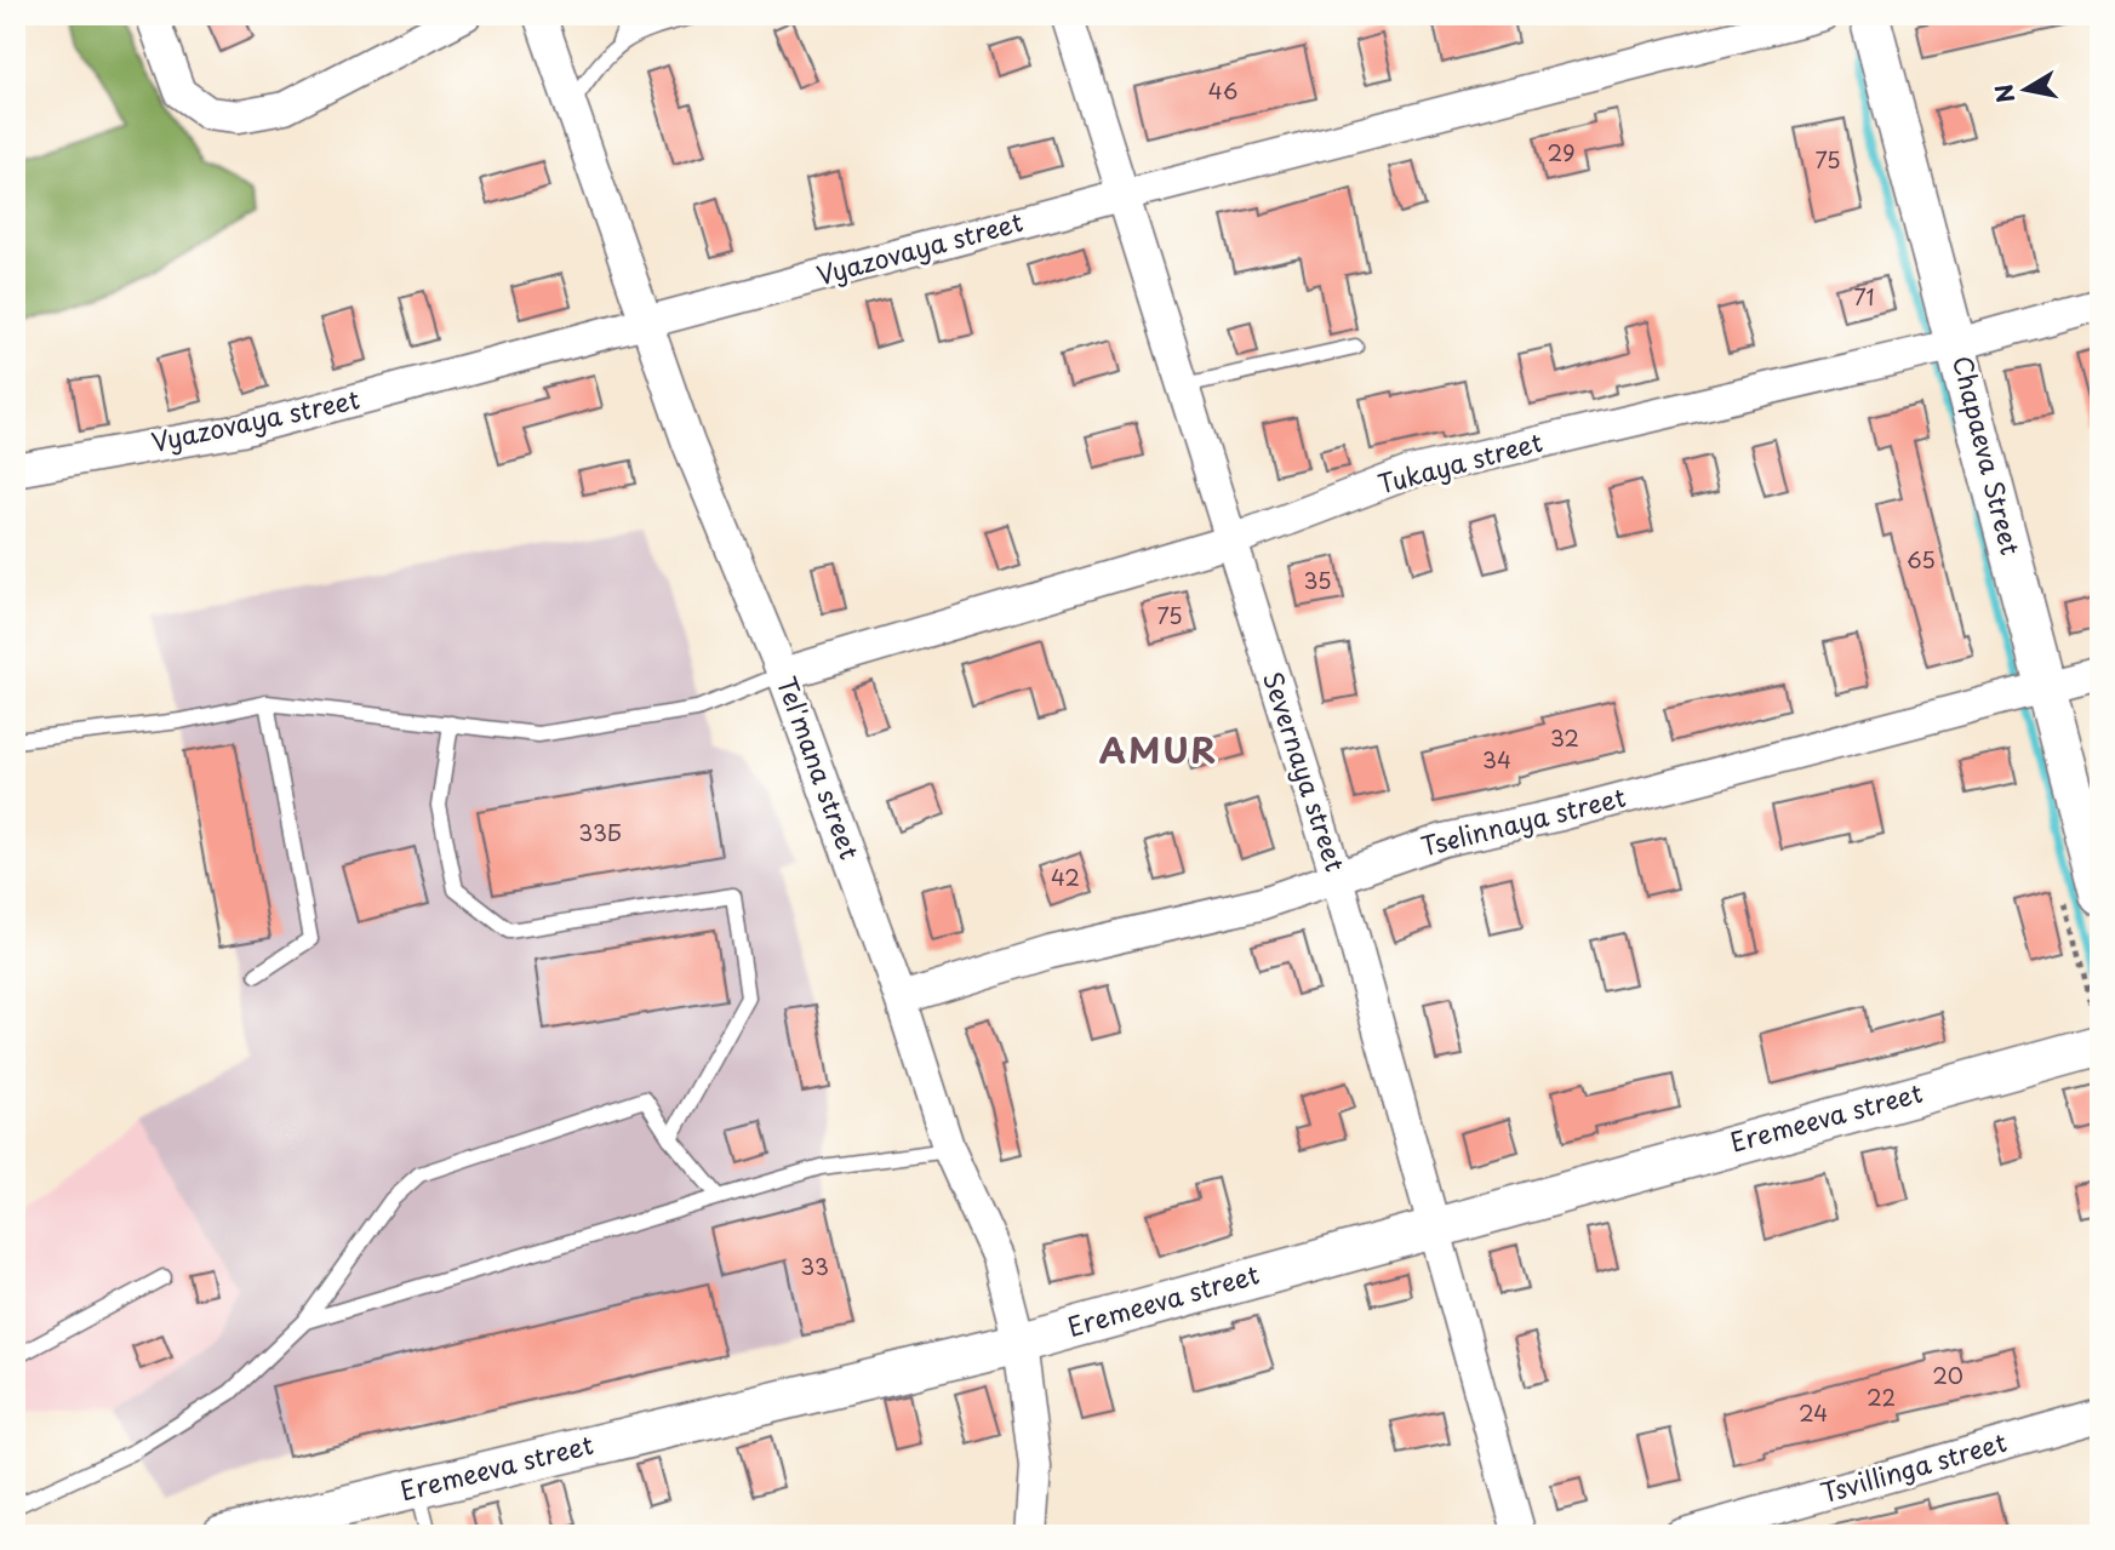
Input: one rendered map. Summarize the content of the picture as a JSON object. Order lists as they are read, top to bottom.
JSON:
{
  "streets": {
    "street": [
      "Vyazovaya street",
      "Chapaeva Street",
      "Tukaya street",
      "Tel'mana street",
      "Severnaya street",
      "Tselinnaya street",
      "Eremeeva street",
      "Tsvillinga street"
    ]
  },
  "crossings": [
    ["Vyazovaya street", "Tel'mana street"],
    ["Vyazovaya street", "Severnaya street"],
    ["Chapaeva Street", "Tukaya street"],
    ["Chapaeva Street", "Tselinnaya street"],
    ["Tukaya street", "Tel'mana street"],
    ["Tukaya street", "Severnaya street"],
    ["Tel'mana street", "Tselinnaya street"],
    ["Tel'mana street", "Eremeeva street"],
    ["Severnaya street", "Tselinnaya street"],
    ["Severnaya street", "Eremeeva street"]
  ],
  "districts": ["AMUR"],
  "house_numbers": [
    "46",
    "29",
    "75",
    "71",
    "65",
    "35",
    "75",
    "32",
    "34",
    "33Б",
    "42",
    "33",
    "20",
    "22",
    "24"
  ],
  "north": "left"
}
